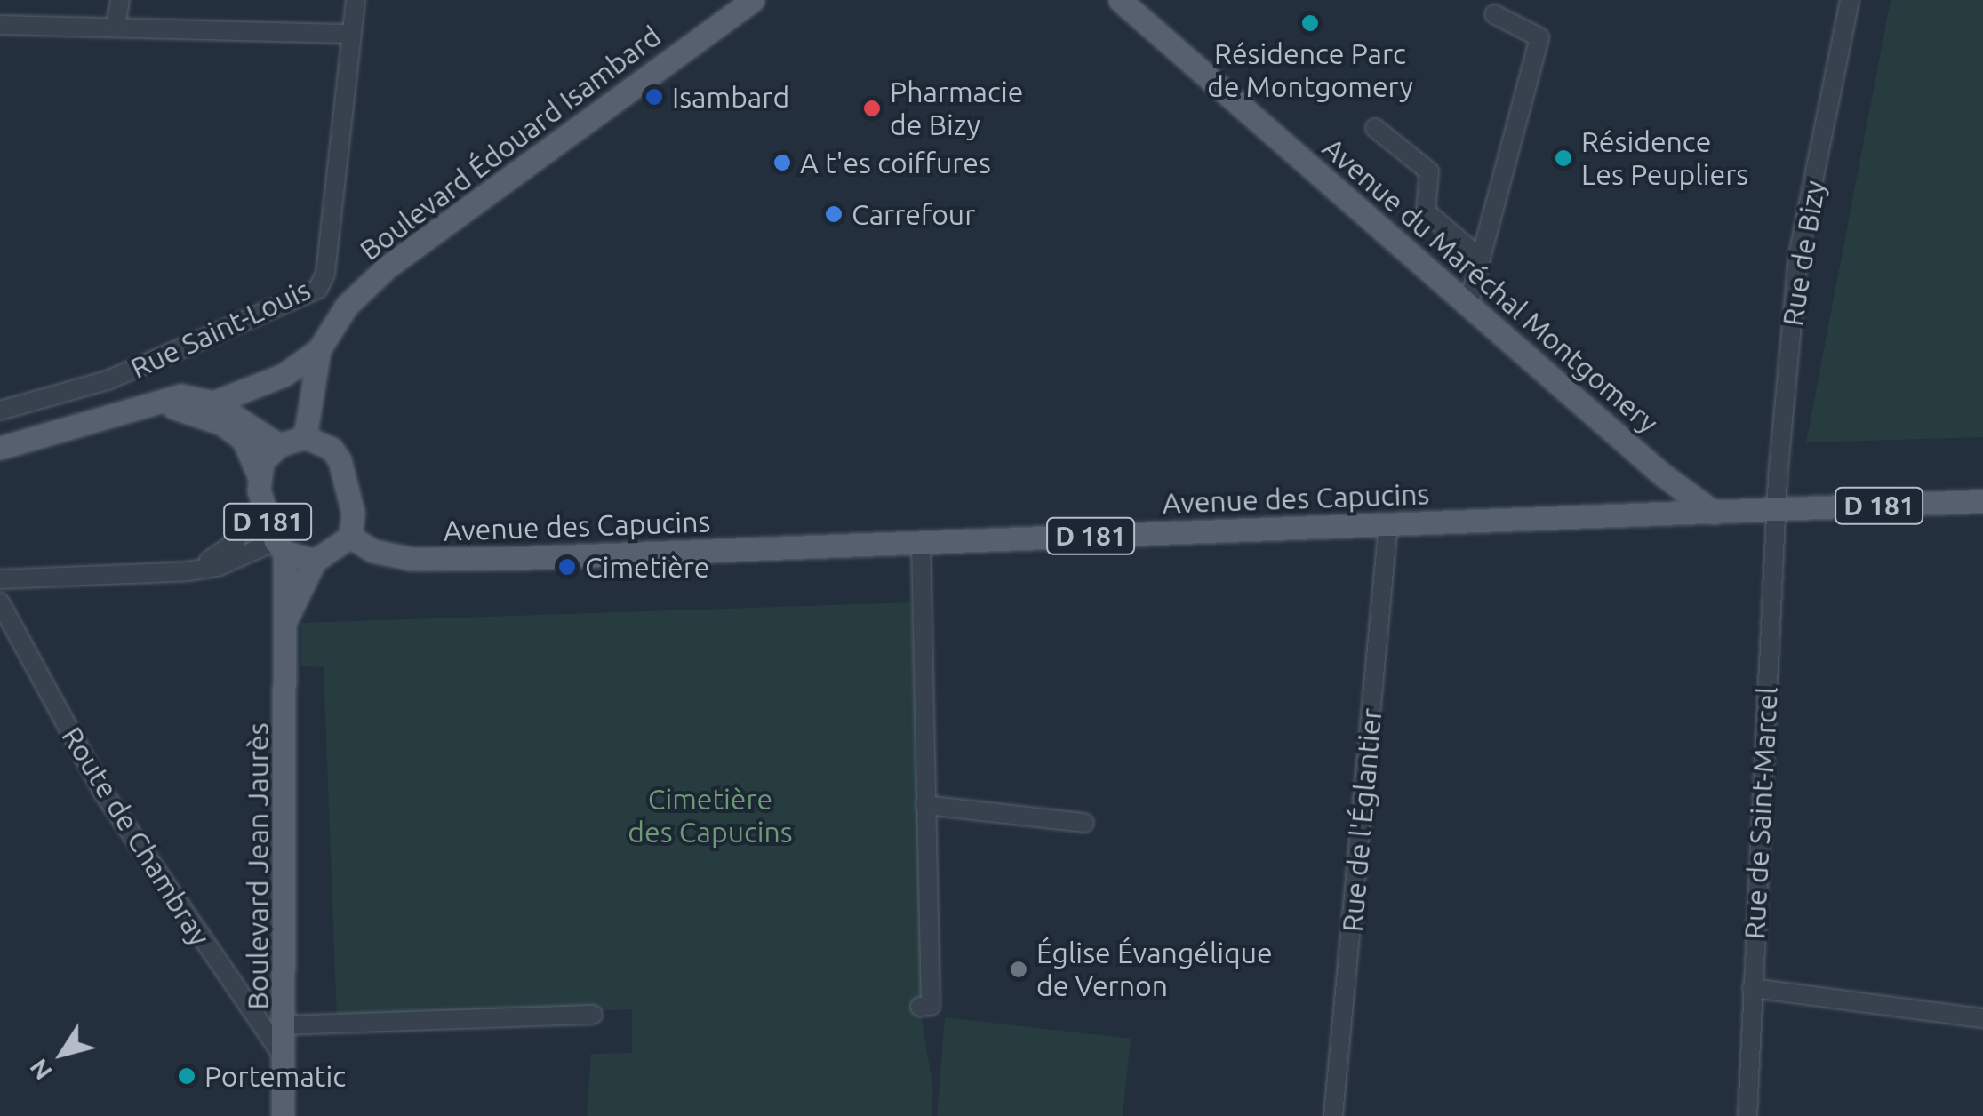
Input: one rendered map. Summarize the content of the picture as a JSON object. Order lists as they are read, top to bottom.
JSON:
{
  "streets": {
    "main road": [
      "Boulevard Édouard Isambard",
      "Avenue du Maréchal Montgomery",
      "Avenue des Capucins",
      "D 181",
      "Boulevard Jean Jaurès"
    ],
    "street": [
      "Rue de Bizy",
      "Rue Saint-Louis",
      "Rue de Saint-Marcel",
      "Rue de l'Églantier",
      "Route de Chambray"
    ]
  },
  "crossings": [
    ["Boulevard Édouard Isambard", "Avenue des Capucins"],
    ["Boulevard Édouard Isambard", "D 181"],
    ["Boulevard Édouard Isambard", "Boulevard Jean Jaurès"],
    ["Rue de Bizy", "Avenue des Capucins"],
    ["Rue de Bizy", "Rue de Saint-Marcel"],
    ["Avenue du Maréchal Montgomery", "Avenue des Capucins"],
    ["Avenue des Capucins", "D 181"],
    ["Avenue des Capucins", "Rue de Saint-Marcel"],
    ["Avenue des Capucins", "Rue de l'Églantier"],
    ["Avenue des Capucins", "Boulevard Jean Jaurès"],
    ["D 181", "Boulevard Jean Jaurès"],
    ["Route de Chambray", "Boulevard Jean Jaurès"]
  ],
  "parks": ["Cimetière des Capucins"],
  "places": [
    "Résidence Parc de Montgomery",
    "Isambard",
    "Pharmacie de Bizy",
    "Résidence Les Peupliers",
    "A t'es coiffures",
    "Carrefour",
    "Cimetière",
    "Église Évangélique de Vernon",
    "Portematic"
  ],
  "north": "bottom left"
}
